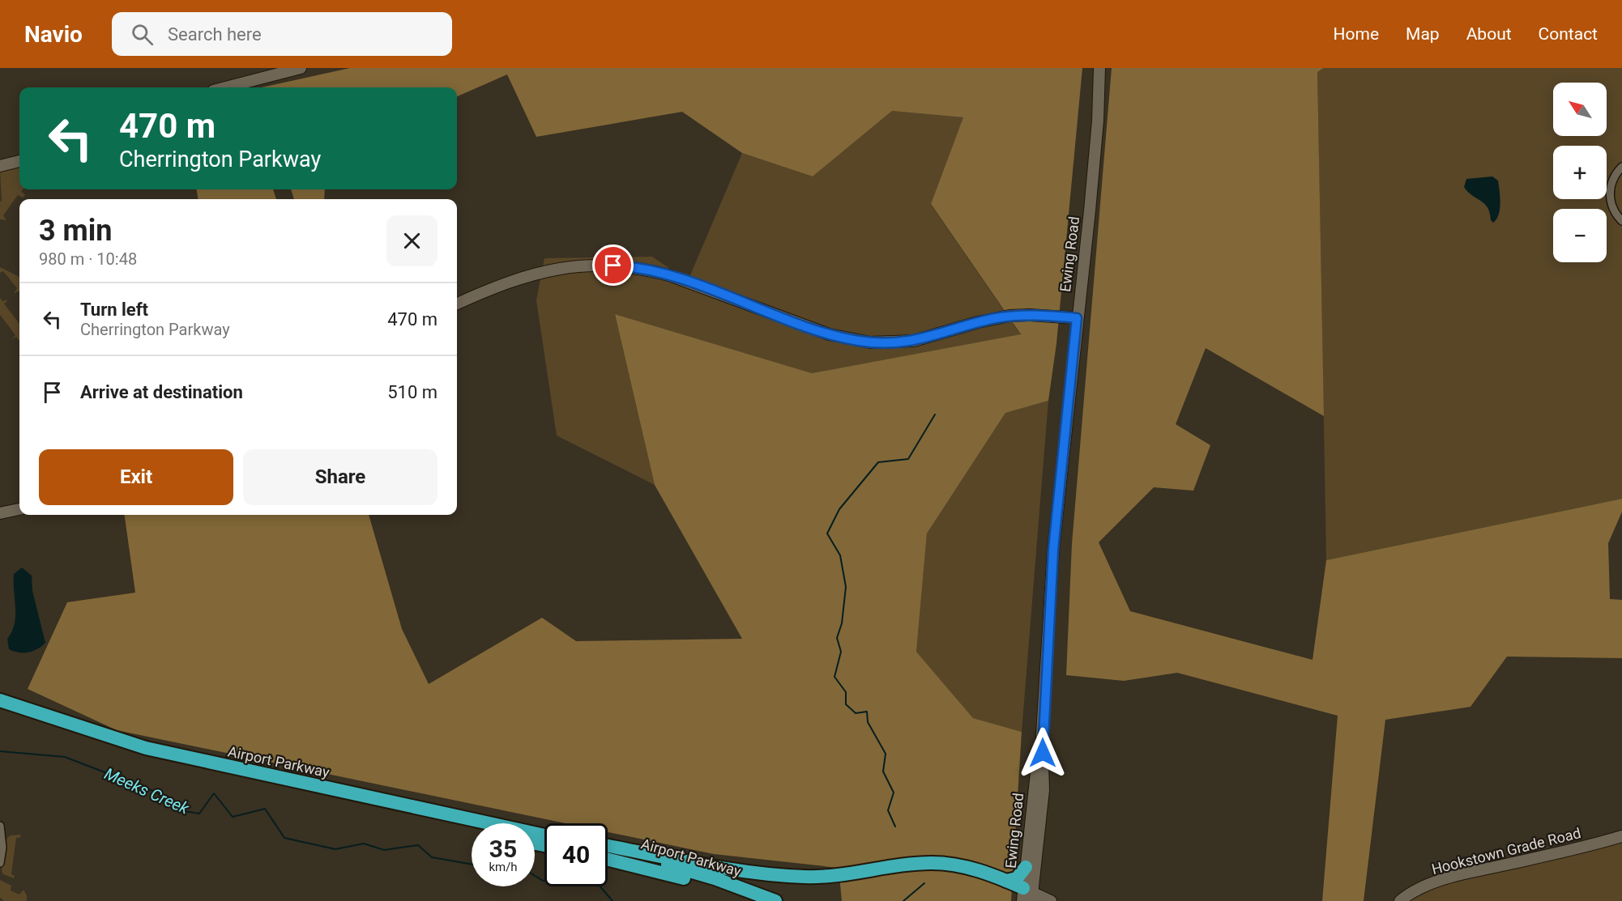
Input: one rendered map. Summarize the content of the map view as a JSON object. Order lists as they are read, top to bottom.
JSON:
{
  "streets": {
    "highway": ["Airport Parkway"],
    "street": ["Ewing Road", "Hookstown Grade Road"]
  },
  "water": ["Meeks Creek"],
  "north": "top left",
  "page": {
    "header": "Navio",
    "search": "Search here",
    "nav": [
      "Home",
      "Map",
      "About",
      "Contact"
    ],
    "map_buttons": ["+", "−"],
    "turn": ["470 m", "Cherrington Parkway"],
    "heading": ["3 min", "980 m · 10:48"],
    "list": [
      {
        "name": "Turn left",
        "note": "Cherrington Parkway",
        "value": "470 m"
      },
      {
        "name": "Arrive at destination",
        "value": "510 m"
      }
    ],
    "buttons": ["Exit", "Share"],
    "speed": "35 km/h",
    "limit": "40"
  }
}
